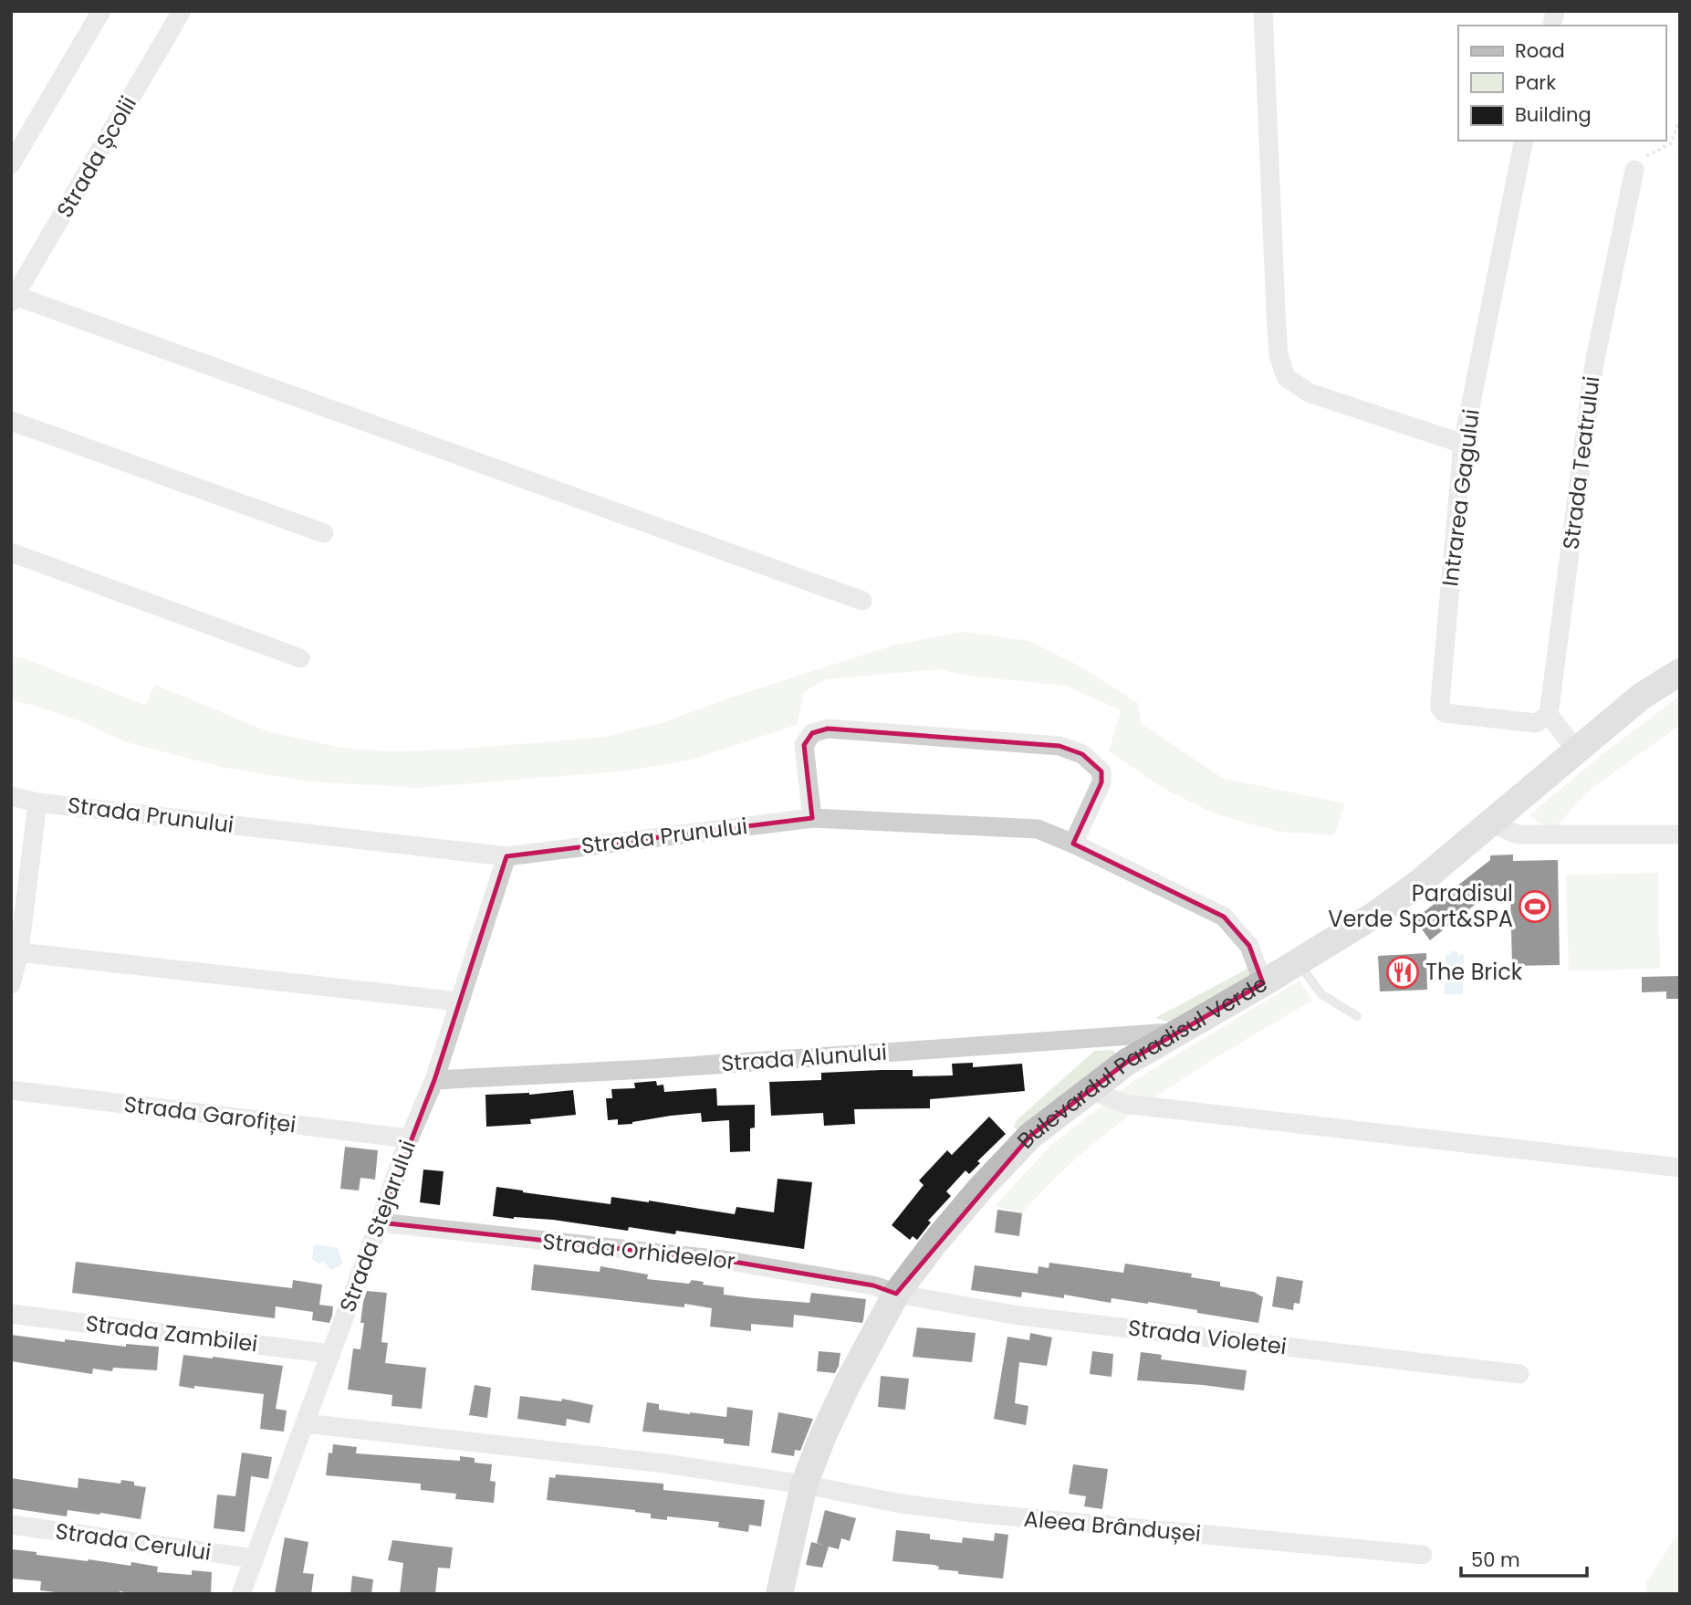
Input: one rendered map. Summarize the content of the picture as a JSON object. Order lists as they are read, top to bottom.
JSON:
{
  "streets": {
    "street": [
      "Strada Școlii",
      "Strada Teatrului",
      "Intrarea Gagului",
      "Strada Prunului",
      "Strada Alunului",
      "Bulevardul Paradisul Verde",
      "Strada Garofiței",
      "Strada Stejarului",
      "Strada Orhideelor",
      "Strada Zambilei",
      "Strada Violetei",
      "Aleea Brândușei",
      "Strada Cerului"
    ]
  },
  "crossings": [
    ["Strada Teatrului", "Intrarea Gagului"],
    ["Strada Prunului", "Bulevardul Paradisul Verde"],
    ["Strada Prunului", "Strada Stejarului"],
    ["Strada Alunului", "Bulevardul Paradisul Verde"],
    ["Strada Alunului", "Strada Stejarului"],
    ["Bulevardul Paradisul Verde", "Strada Orhideelor"],
    ["Bulevardul Paradisul Verde", "Strada Violetei"],
    ["Bulevardul Paradisul Verde", "Aleea Brândușei"],
    ["Strada Garofiței", "Strada Stejarului"],
    ["Strada Stejarului", "Strada Orhideelor"],
    ["Strada Stejarului", "Strada Zambilei"],
    ["Strada Stejarului", "Strada Cerului"],
    ["Strada Orhideelor", "Strada Violetei"]
  ],
  "places": {
    "sports": ["Paradisul Verde Sport&SPA"],
    "restaurant": ["The Brick"]
  },
  "legend": ["Road", "Park", "Building"],
  "scale_bar": "50 m"
}
